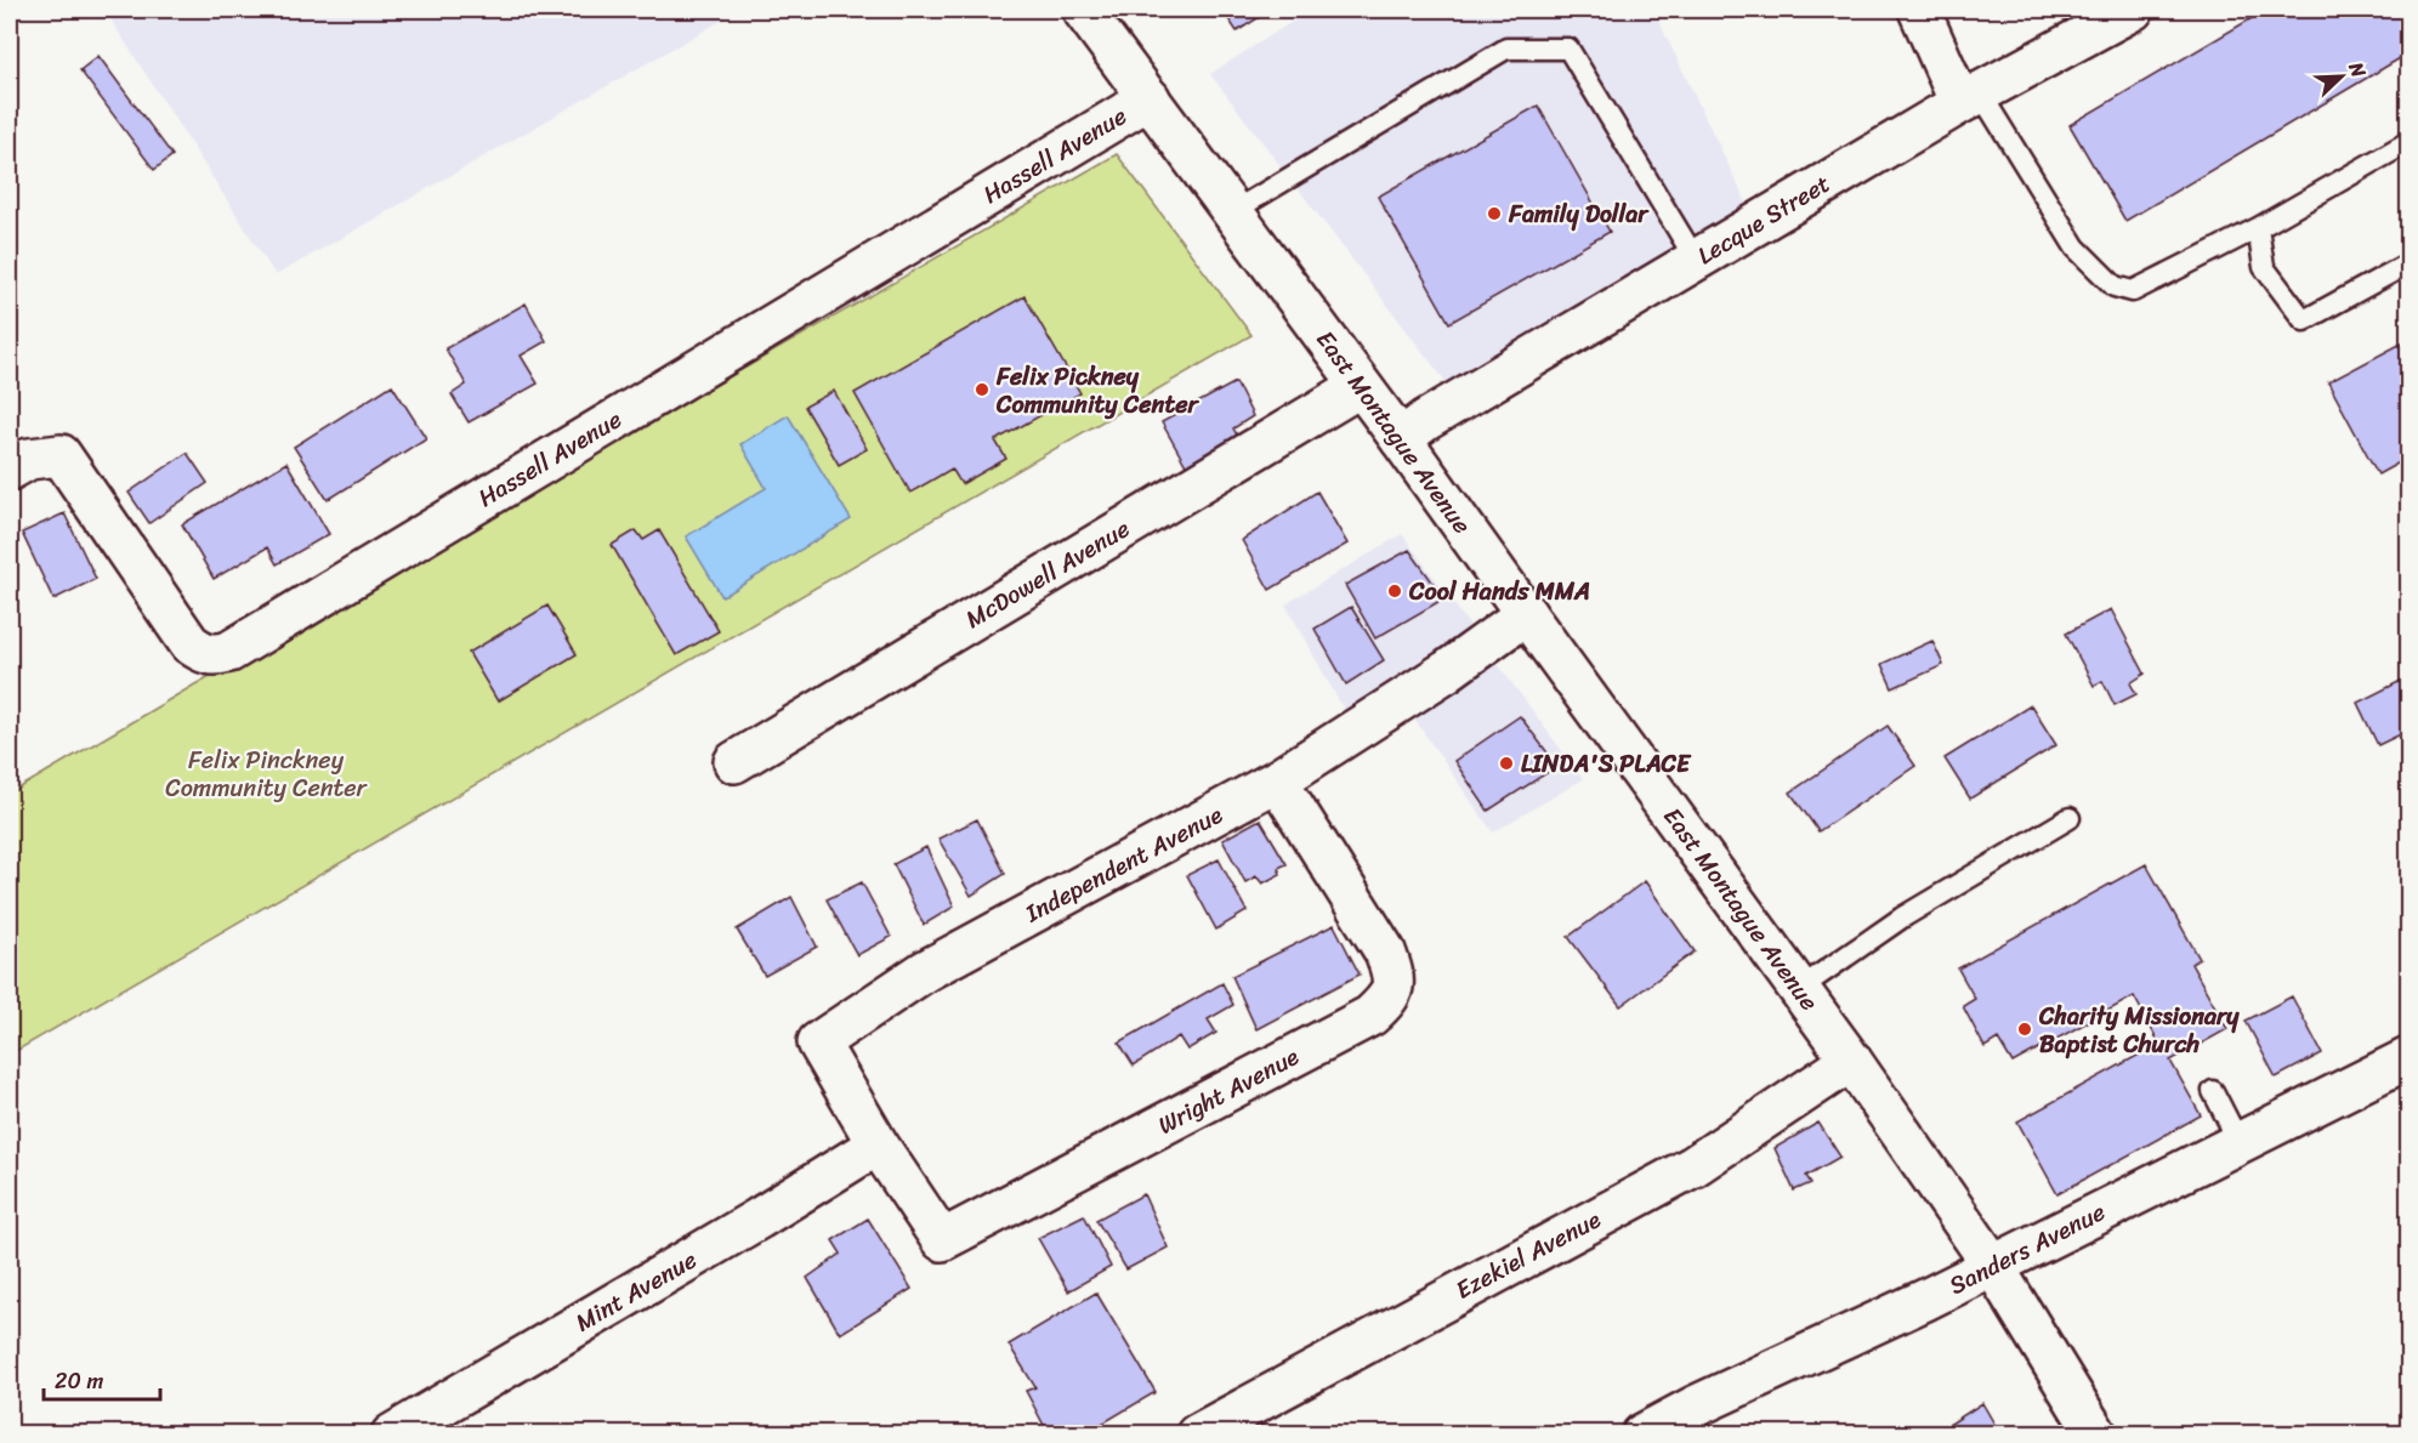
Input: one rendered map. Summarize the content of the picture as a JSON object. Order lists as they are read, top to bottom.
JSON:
{
  "streets": {
    "street": [
      "Hassell Avenue",
      "Lecque Street",
      "East Montague Avenue",
      "McDowell Avenue",
      "Independent Avenue",
      "Wright Avenue",
      "Sanders Avenue",
      "Ezekiel Avenue",
      "Mint Avenue"
    ]
  },
  "crossings": [
    ["Hassell Avenue", "East Montague Avenue"],
    ["Lecque Street", "East Montague Avenue"],
    ["East Montague Avenue", "McDowell Avenue"],
    ["East Montague Avenue", "Independent Avenue"],
    ["East Montague Avenue", "Sanders Avenue"],
    ["East Montague Avenue", "Ezekiel Avenue"],
    ["Independent Avenue", "Wright Avenue"],
    ["Independent Avenue", "Mint Avenue"],
    ["Wright Avenue", "Mint Avenue"]
  ],
  "parks": ["Felix Pinckney Community Center"],
  "places": [
    "Family Dollar",
    "Felix Pickney Community Center",
    "Cool Hands MMA",
    "LINDA'S PLACE",
    "Charity Missionary Baptist Church"
  ],
  "scale_bar": "20 m",
  "north": "top right"
}
